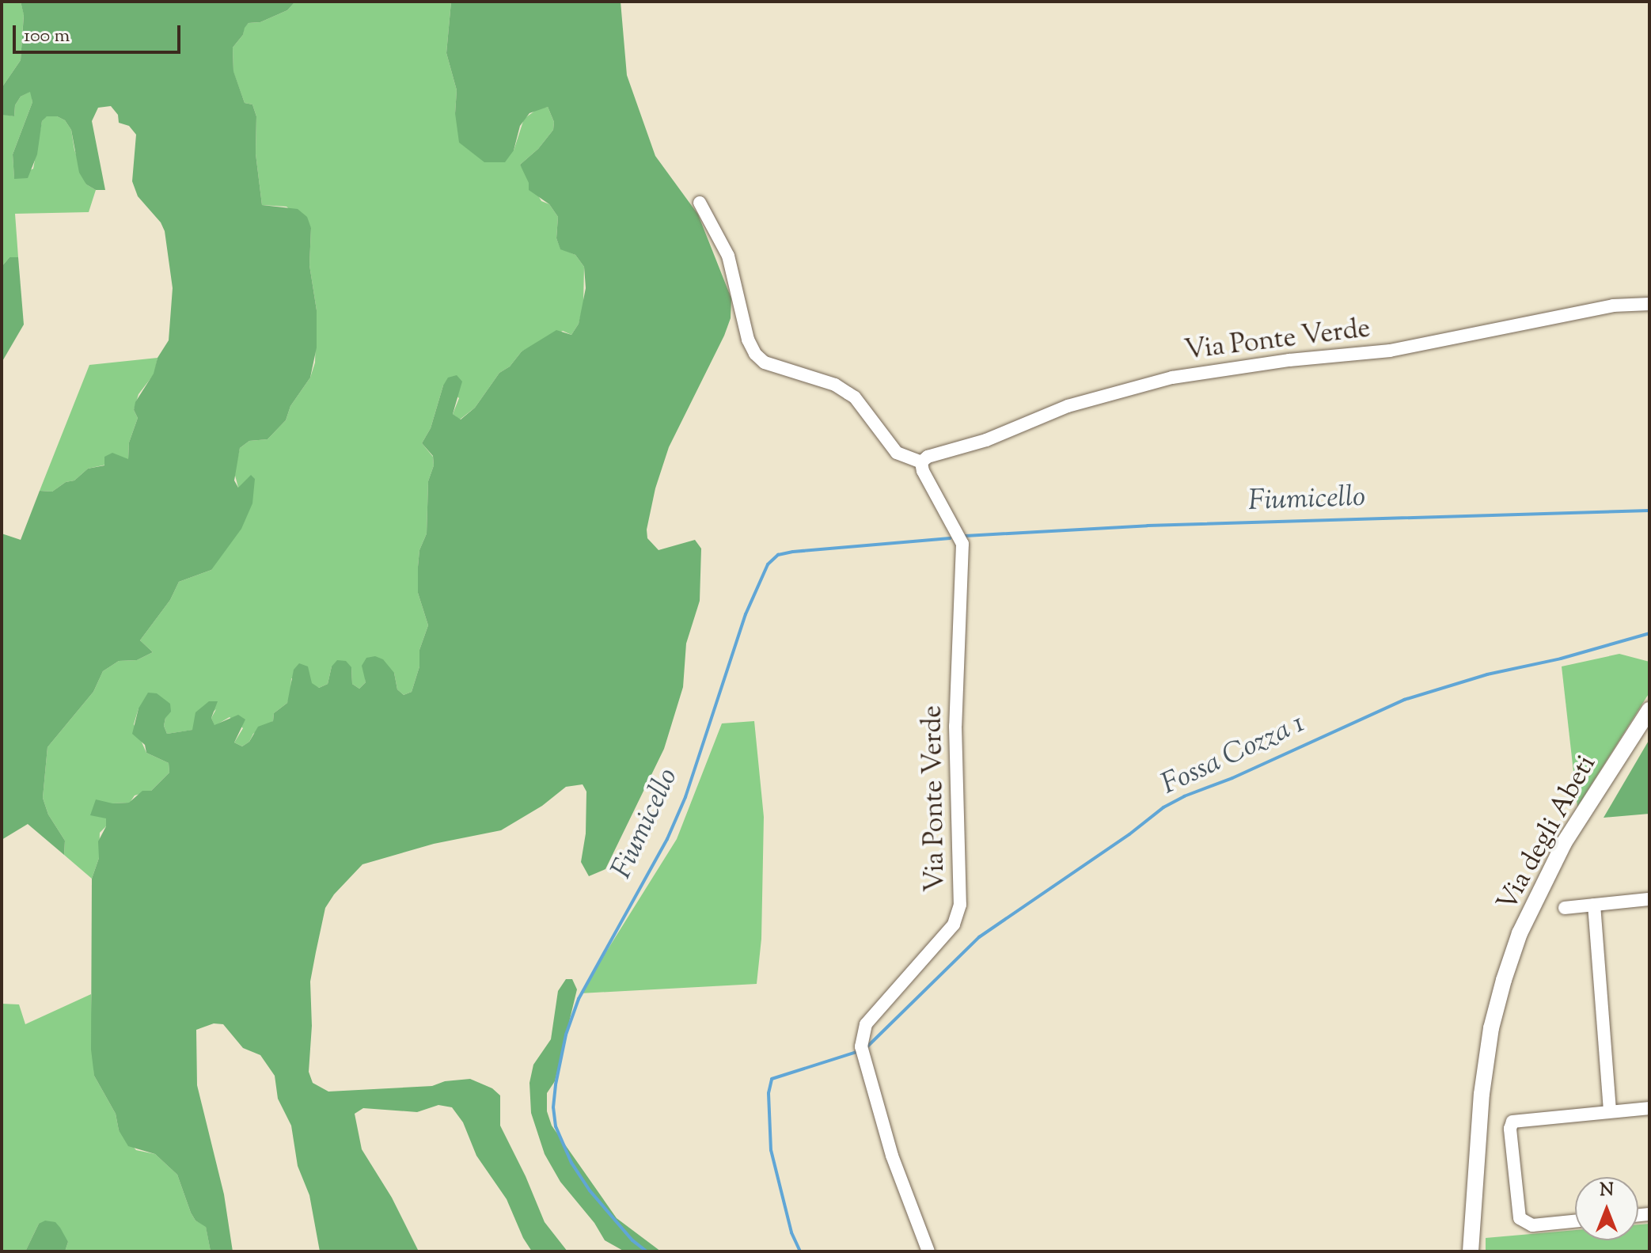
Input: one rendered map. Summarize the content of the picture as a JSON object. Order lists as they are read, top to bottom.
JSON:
{
  "streets": {
    "street": ["Via Ponte Verde", "Via degli Abeti"]
  },
  "water": ["Fiumicello", "Fossa Cozza 1"],
  "scale_bar": "100 m",
  "north": "top"
}
